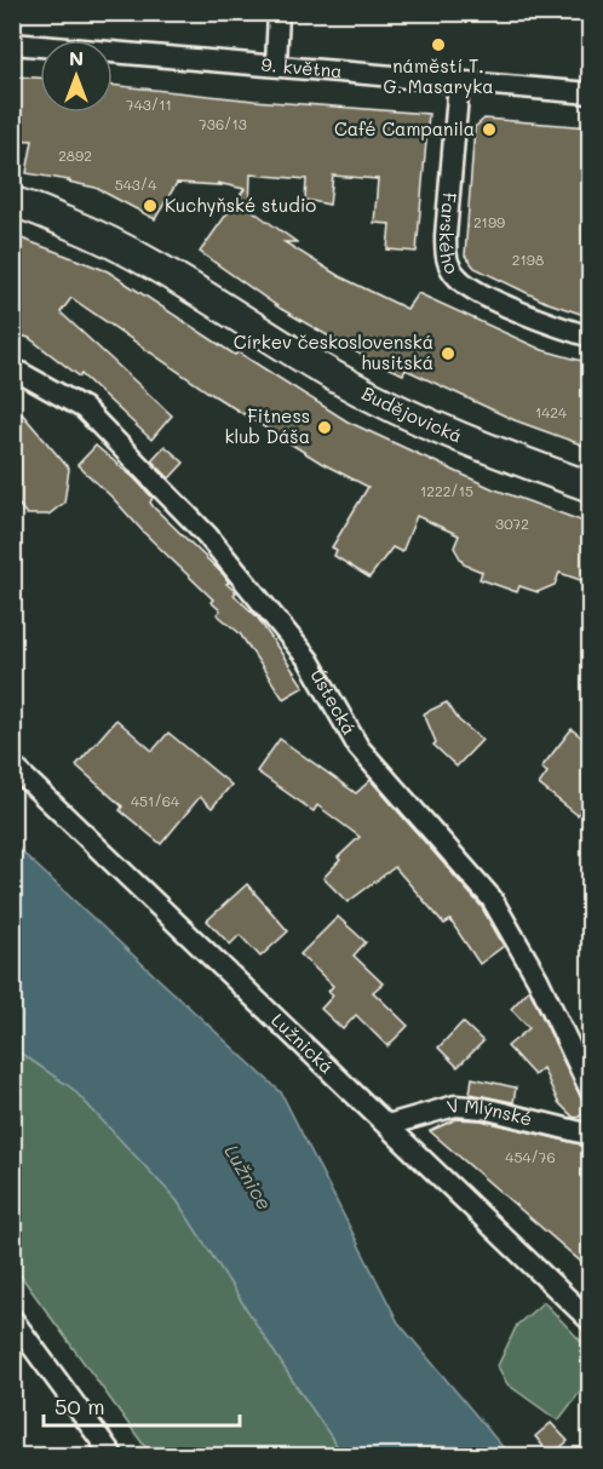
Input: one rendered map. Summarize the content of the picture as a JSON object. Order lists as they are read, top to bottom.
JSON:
{
  "streets": {
    "main road": ["Budějovická"],
    "street": [
      "9. května",
      "Farského",
      "Ústecká",
      "Lužnická",
      "V Mlýnské"
    ]
  },
  "crossings": [
    ["9. května", "Farského"],
    ["Lužnická", "V Mlýnské"]
  ],
  "water": ["Lužnice"],
  "places": [
    "náměstí T. G. Masaryka",
    "Café Campanila",
    "Kuchyňské studio",
    "Církev československá husitská",
    "Fitness klub Dáša"
  ],
  "house_numbers": [
    "743/11",
    "736/13",
    "2892",
    "543/4",
    "2199",
    "2198",
    "1424",
    "1222/15",
    "3072",
    "451/64",
    "454/76"
  ],
  "scale_bar": "50 m",
  "north": "top"
}
